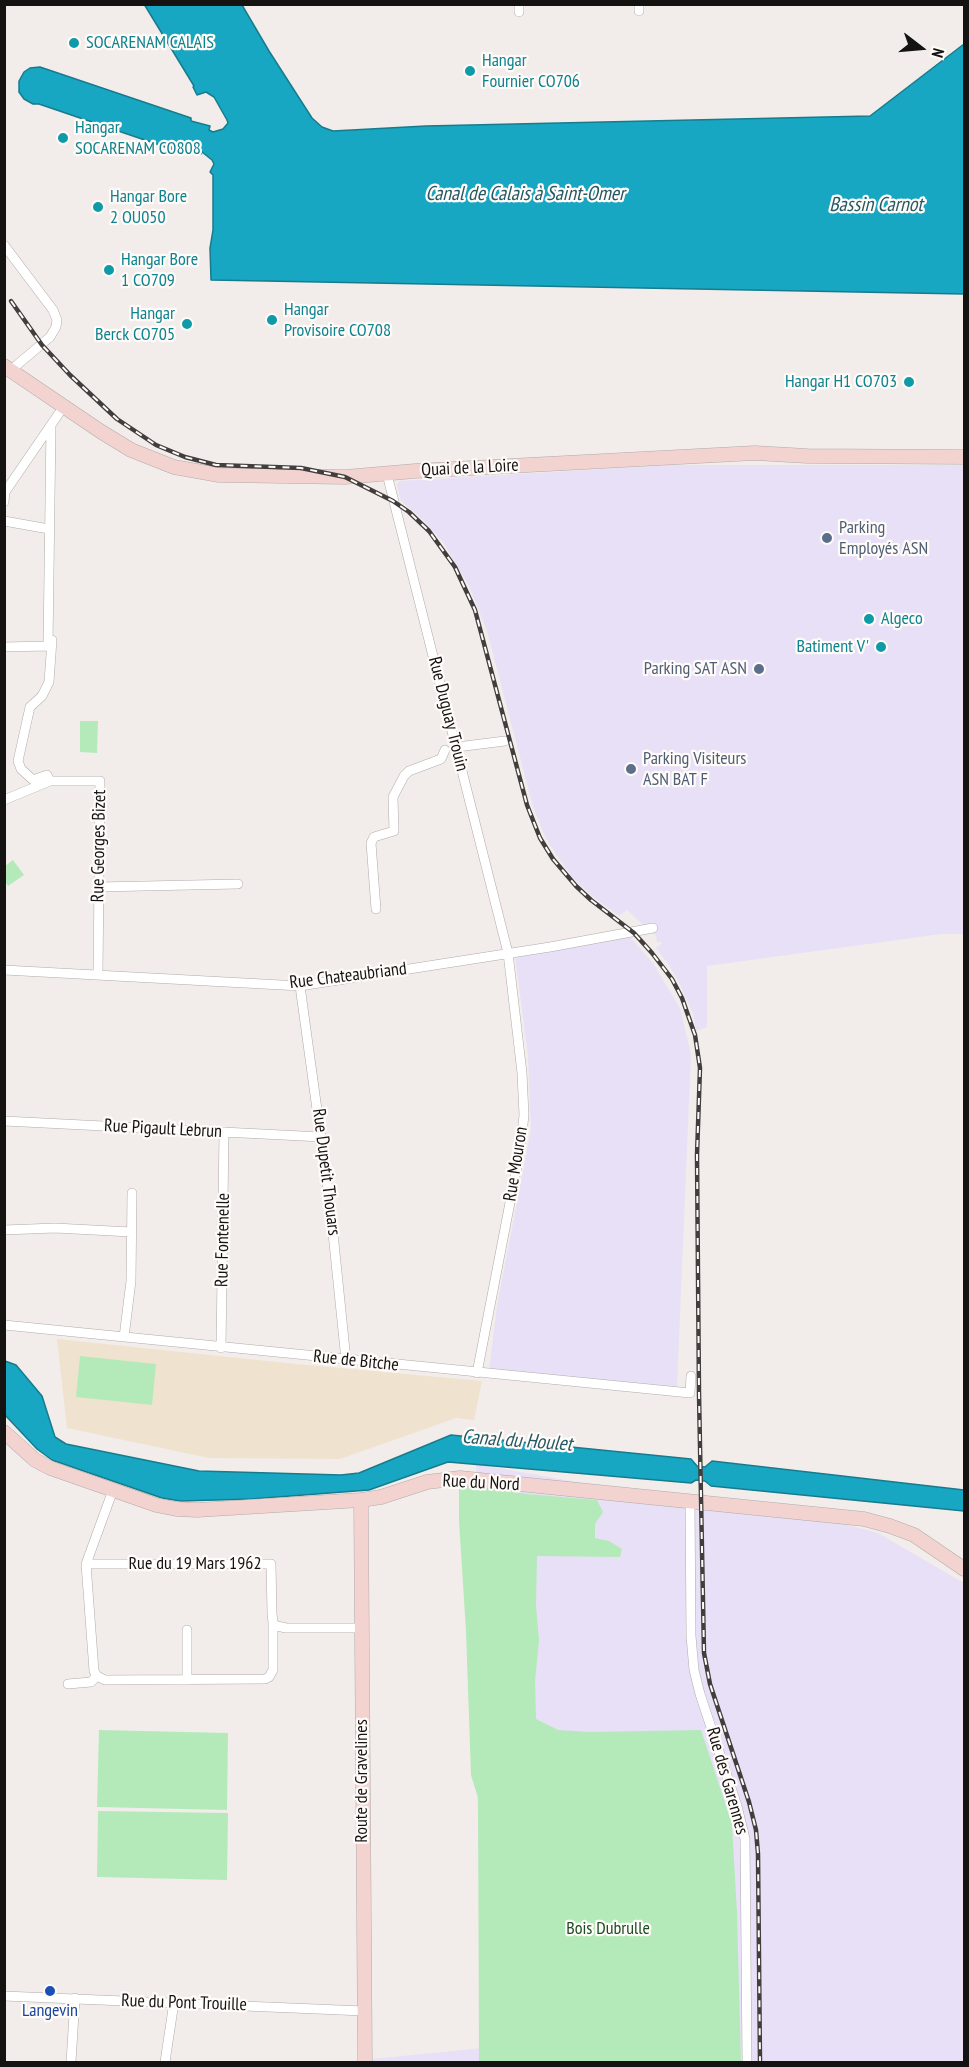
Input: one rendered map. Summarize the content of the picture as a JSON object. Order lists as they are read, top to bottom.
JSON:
{
  "streets": {
    "street": [
      "Quai de la Loire",
      "Rue Duguay Trouin",
      "Rue Georges Bizet",
      "Rue Chateaubriand",
      "Rue Pigault Lebrun",
      "Rue Mouron",
      "Rue Dupetit Thouars",
      "Rue Fontenelle",
      "Rue de Bitche",
      "Rue du Nord",
      "Rue du 19 Mars 1962",
      "Route de Gravelines",
      "Rue des Garennes",
      "Rue du Pont Trouille"
    ]
  },
  "crossings": [
    ["Quai de la Loire", "Rue Duguay Trouin"],
    ["Rue Duguay Trouin", "Rue Chateaubriand"],
    ["Rue Duguay Trouin", "Rue Mouron"],
    ["Rue Georges Bizet", "Rue Chateaubriand"],
    ["Rue Chateaubriand", "Rue Mouron"],
    ["Rue Chateaubriand", "Rue Dupetit Thouars"],
    ["Rue Pigault Lebrun", "Rue Dupetit Thouars"],
    ["Rue Pigault Lebrun", "Rue Fontenelle"],
    ["Rue Mouron", "Rue de Bitche"],
    ["Rue Dupetit Thouars", "Rue de Bitche"],
    ["Rue Fontenelle", "Rue de Bitche"],
    ["Rue du Nord", "Route de Gravelines"],
    ["Rue du Nord", "Rue des Garennes"],
    ["Route de Gravelines", "Rue du Pont Trouille"]
  ],
  "water": ["Canal de Calais à Saint-Omer", "Bassin Carnot", "Canal du Houlet"],
  "parks": ["Bois Dubrulle"],
  "places": [
    "SOCARENAM CALAIS",
    "Hangar Fournier CO706",
    "Hangar SOCARENAM CO808",
    "Hangar Bore 2 OU050",
    "Hangar Bore 1 CO709",
    "Hangar Provisoire CO708",
    "Hangar Berck CO705",
    "Hangar H1 CO703",
    "Parking Employés ASN",
    "Algeco",
    "Batiment V'",
    "Parking SAT ASN",
    "Parking Visiteurs ASN BAT F",
    "Langevin"
  ],
  "north": "right"
}
